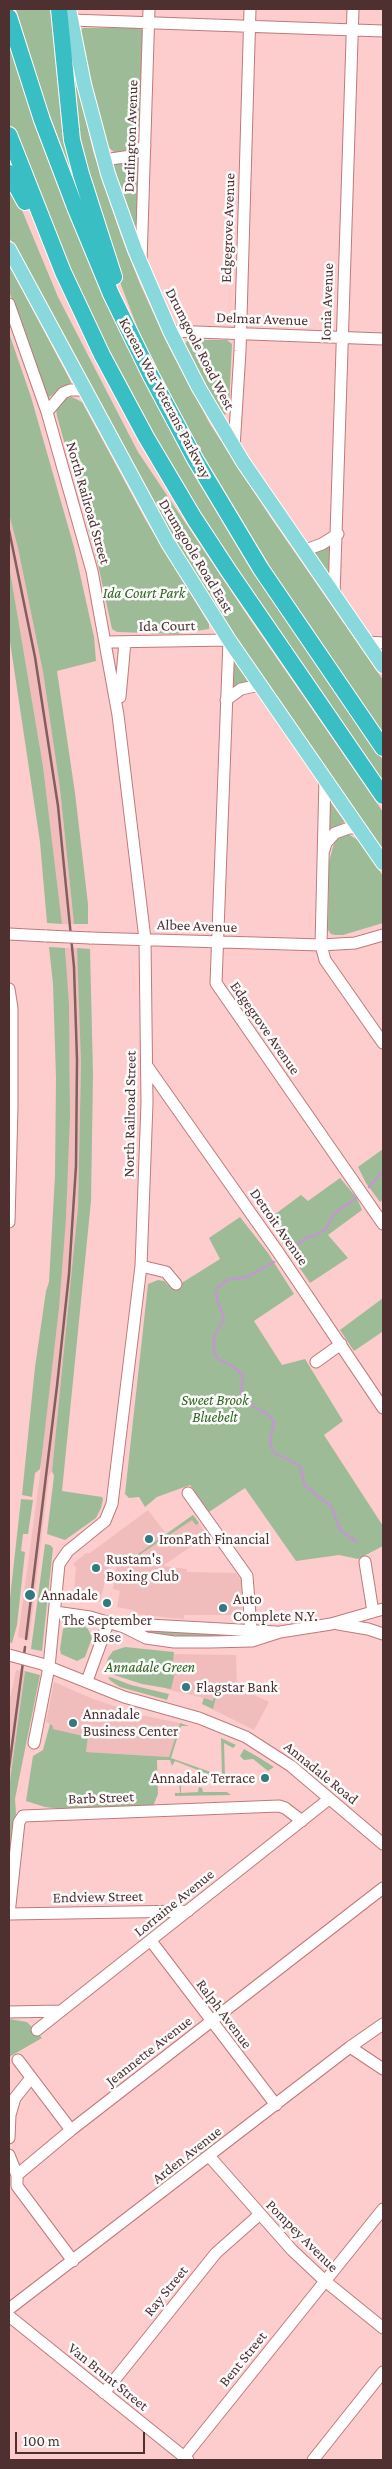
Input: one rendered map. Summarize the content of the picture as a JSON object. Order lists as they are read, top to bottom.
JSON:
{
  "streets": {
    "highway": ["Korean War Veterans Parkway"],
    "main road": ["Drumgoole Road West", "Drumgoole Road East"],
    "street": [
      "Darlington Avenue",
      "Edgegrove Avenue",
      "Ionia Avenue",
      "Delmar Avenue",
      "North Railroad Street",
      "Ida Court",
      "Albee Avenue",
      "Detroit Avenue",
      "Annadale Road",
      "Barb Street",
      "Endview Street",
      "Lorraine Avenue",
      "Ralph Avenue",
      "Jeannette Avenue",
      "Arden Avenue",
      "Pompey Avenue",
      "Ray Street",
      "Bent Street",
      "Van Brunt Street"
    ]
  },
  "crossings": [
    ["Darlington Avenue", "Drumgoole Road West"],
    ["Edgegrove Avenue", "Delmar Avenue"],
    ["Edgegrove Avenue", "Drumgoole Road West"],
    ["Edgegrove Avenue", "Drumgoole Road East"],
    ["Edgegrove Avenue", "Ida Court"],
    ["Edgegrove Avenue", "Albee Avenue"],
    ["Ionia Avenue", "Delmar Avenue"],
    ["Ionia Avenue", "Drumgoole Road West"],
    ["Delmar Avenue", "Drumgoole Road West"],
    ["North Railroad Street", "Ida Court"],
    ["North Railroad Street", "Albee Avenue"],
    ["North Railroad Street", "Detroit Avenue"],
    ["Drumgoole Road East", "Ida Court"],
    ["Annadale Road", "Lorraine Avenue"],
    ["Barb Street", "Endview Street"],
    ["Barb Street", "Lorraine Avenue"],
    ["Endview Street", "Lorraine Avenue"],
    ["Lorraine Avenue", "Ralph Avenue"],
    ["Ralph Avenue", "Jeannette Avenue"],
    ["Ralph Avenue", "Arden Avenue"],
    ["Arden Avenue", "Pompey Avenue"],
    ["Pompey Avenue", "Ray Street"],
    ["Pompey Avenue", "Bent Street"],
    ["Ray Street", "Van Brunt Street"],
    ["Bent Street", "Van Brunt Street"]
  ],
  "parks": ["Ida Court Park", "Sweet Brook Bluebelt", "Annadale Green"],
  "places": [
    "IronPath Financial",
    "Rustam's Boxing Club",
    "Annadale",
    "The September Rose",
    "Auto Complete N.Y.",
    "Flagstar Bank",
    "Annadale Business Center",
    "Annadale Terrace"
  ],
  "scale_bar": "100 m"
}
